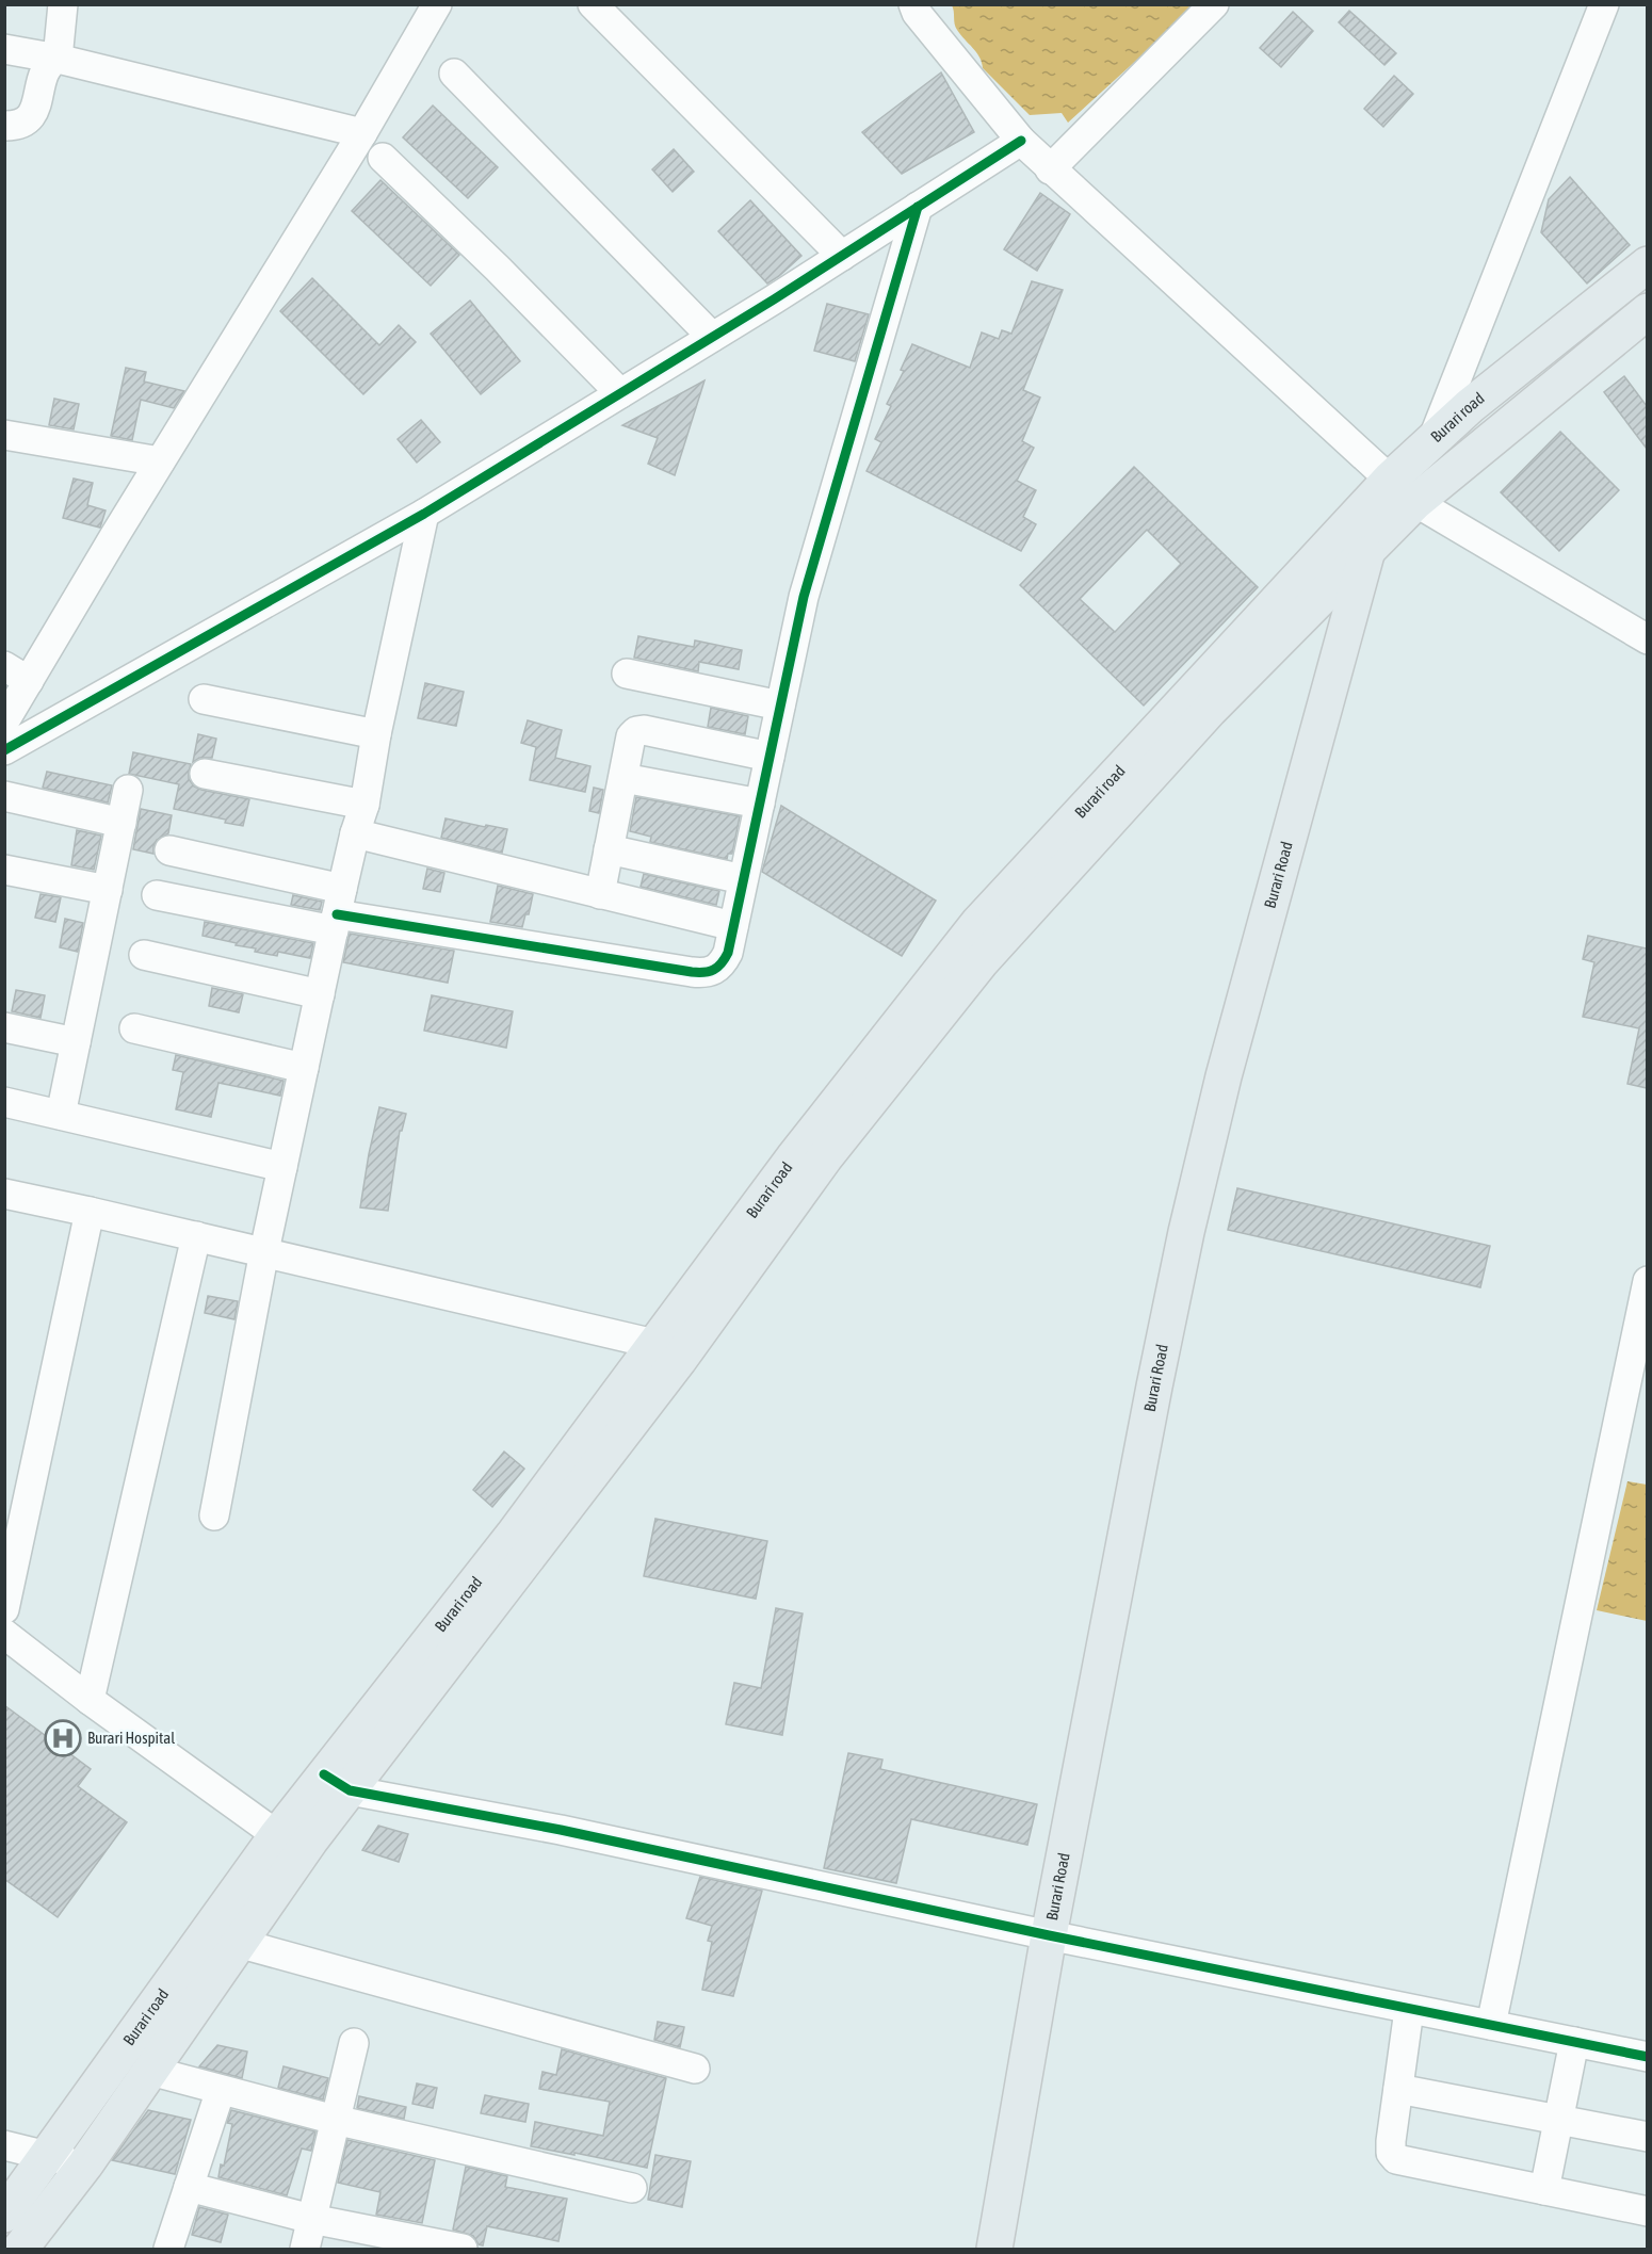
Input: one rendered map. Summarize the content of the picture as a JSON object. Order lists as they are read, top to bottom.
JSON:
{
  "streets": {
    "main road": ["Burari road", "Burari Road"]
  },
  "crossings": [
    ["Burari road", "Burari Road"]
  ],
  "places": {
    "hospital": ["Burari Hospital"]
  }
}
